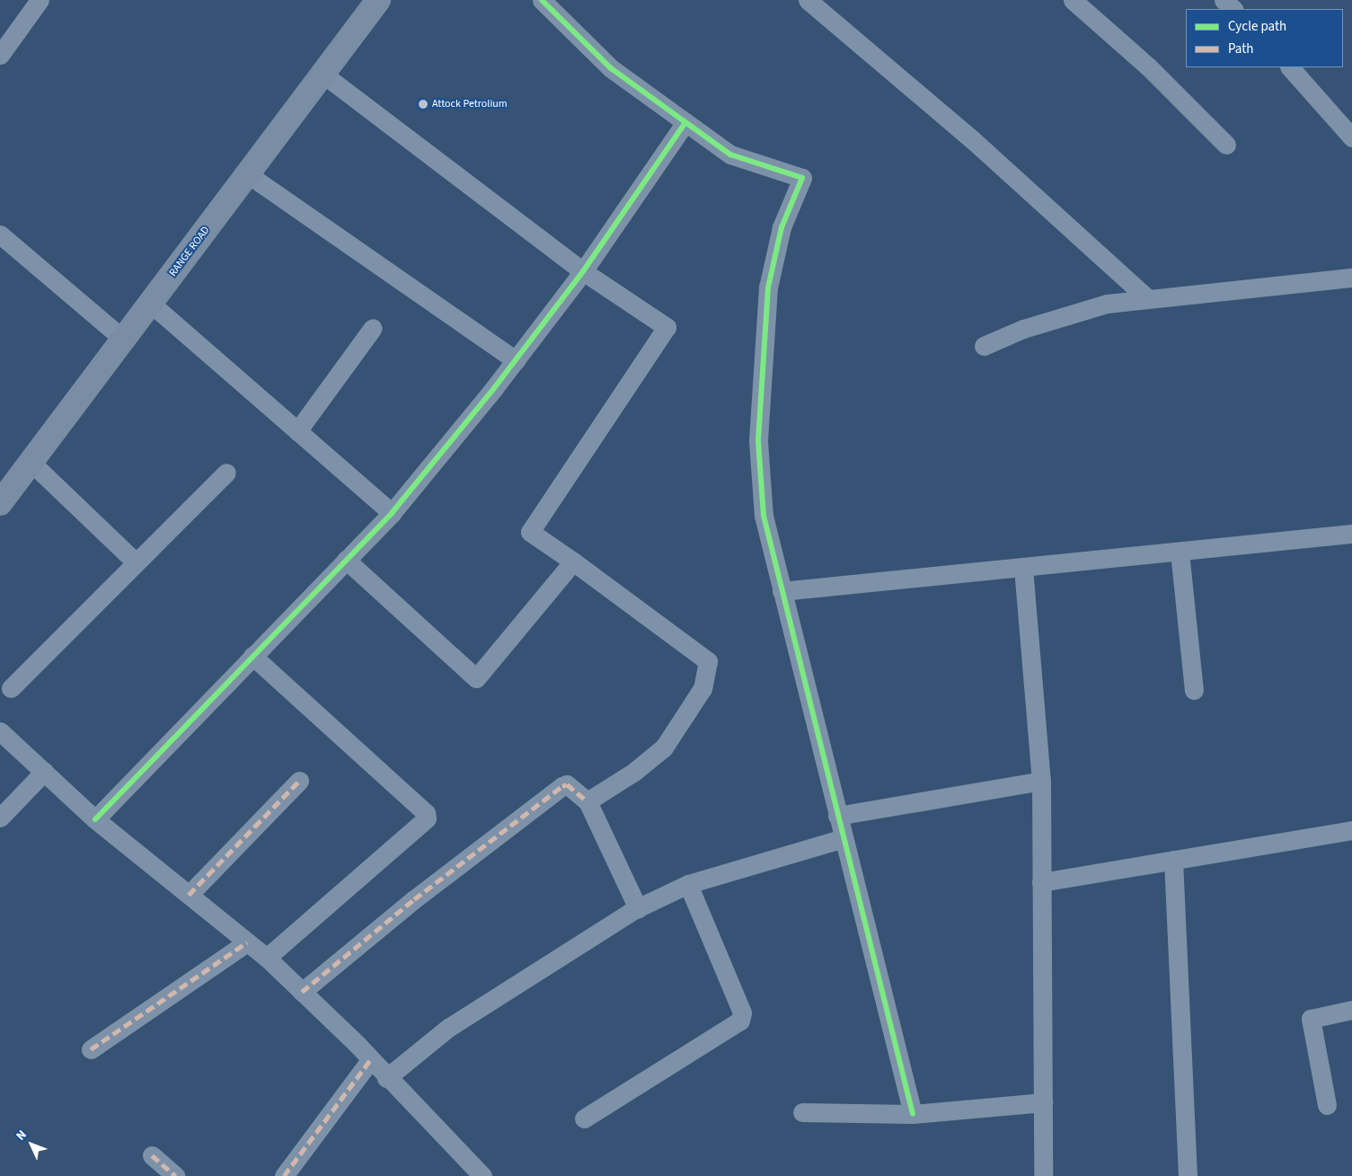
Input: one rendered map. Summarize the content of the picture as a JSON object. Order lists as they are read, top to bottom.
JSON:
{
  "streets": {
    "main road": ["RANGE ROAD"]
  },
  "places": ["Attock Petrolium"],
  "legend": ["Cycle path", "Path"],
  "north": "top left"
}
